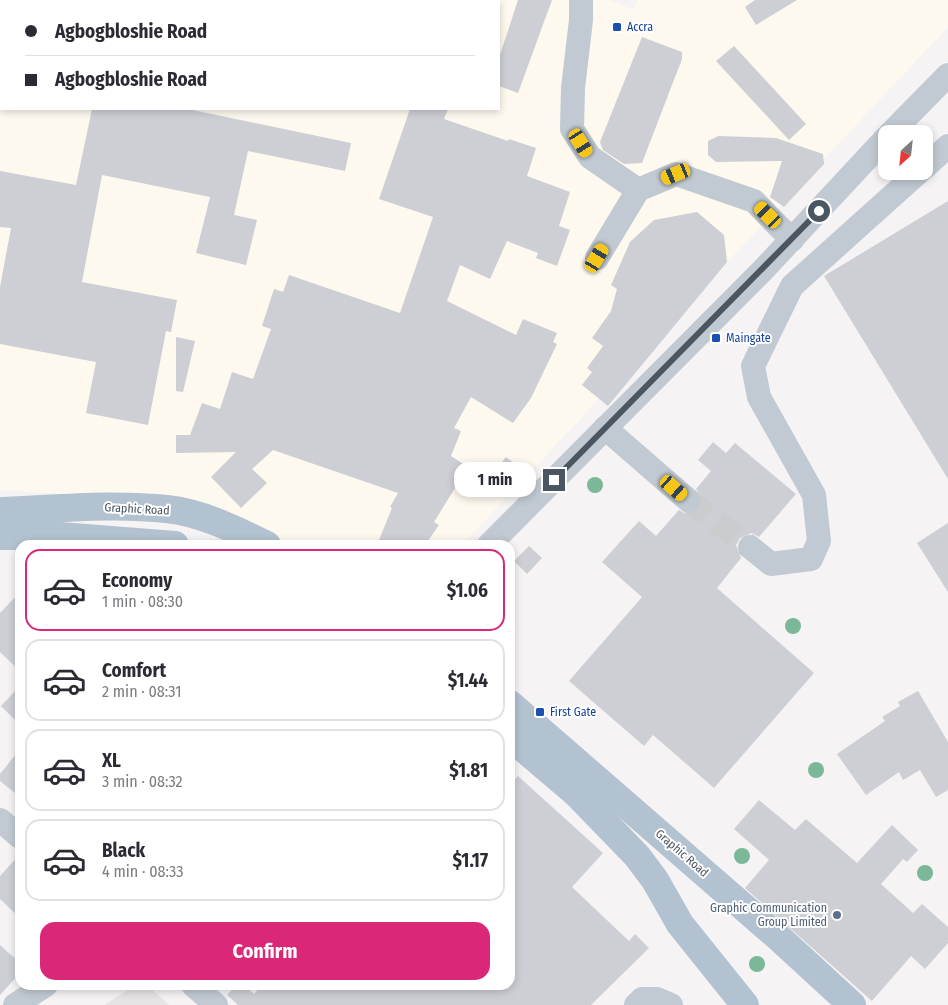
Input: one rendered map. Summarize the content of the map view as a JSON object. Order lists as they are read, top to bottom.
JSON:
{
  "streets": {
    "main road": ["Graphic Road"]
  },
  "places": {
    "transit": ["Accra", "Maingate", "First Gate"],
    "other": ["Graphic Communication Group Limited"]
  },
  "north": "bottom left",
  "page": {
    "banner": ["Agbogbloshie Road", "Agbogbloshie Road"],
    "bubble": "1 min",
    "list": [
      {
        "name": "Economy",
        "note": "1 min · 08:30",
        "value": "$1.06"
      },
      {
        "name": "Comfort",
        "note": "2 min · 08:31",
        "value": "$1.44"
      },
      {
        "name": "XL",
        "note": "3 min · 08:32",
        "value": "$1.81"
      },
      {
        "name": "Black",
        "note": "4 min · 08:33",
        "value": "$1.17"
      }
    ],
    "buttons": "Confirm"
  }
}
